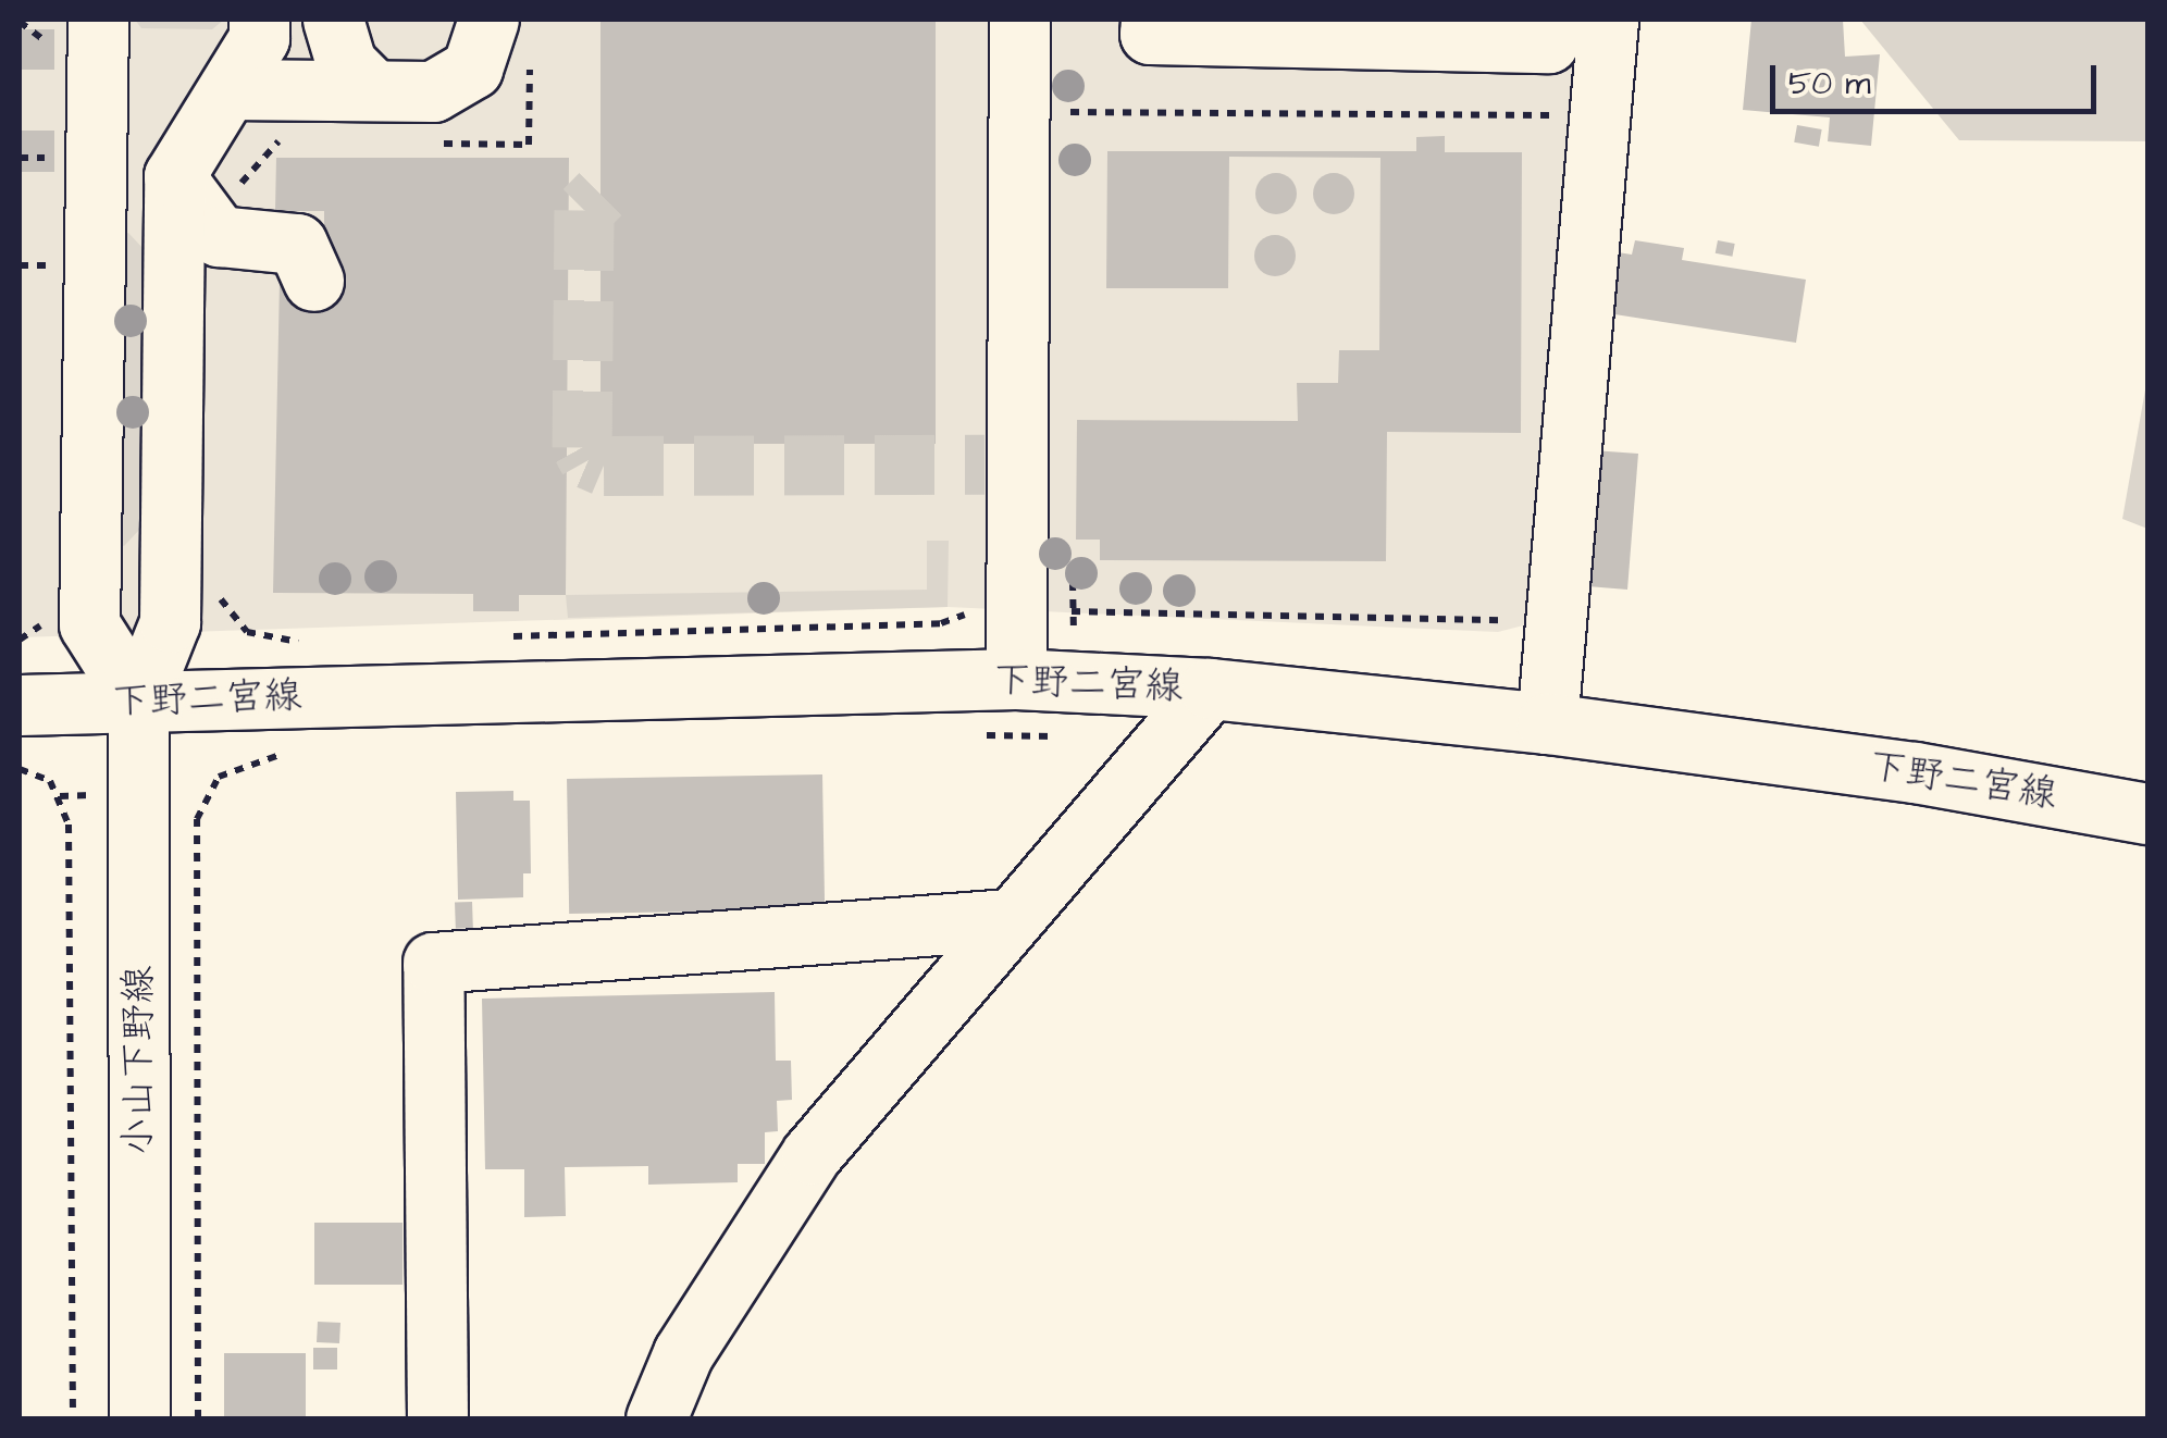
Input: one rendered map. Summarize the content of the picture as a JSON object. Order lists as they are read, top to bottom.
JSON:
{
  "streets": {
    "street": ["下野二宮線", "小山下野線"]
  },
  "crossings": [
    ["下野二宮線", "小山下野線"]
  ],
  "scale_bar": "50 m"
}
